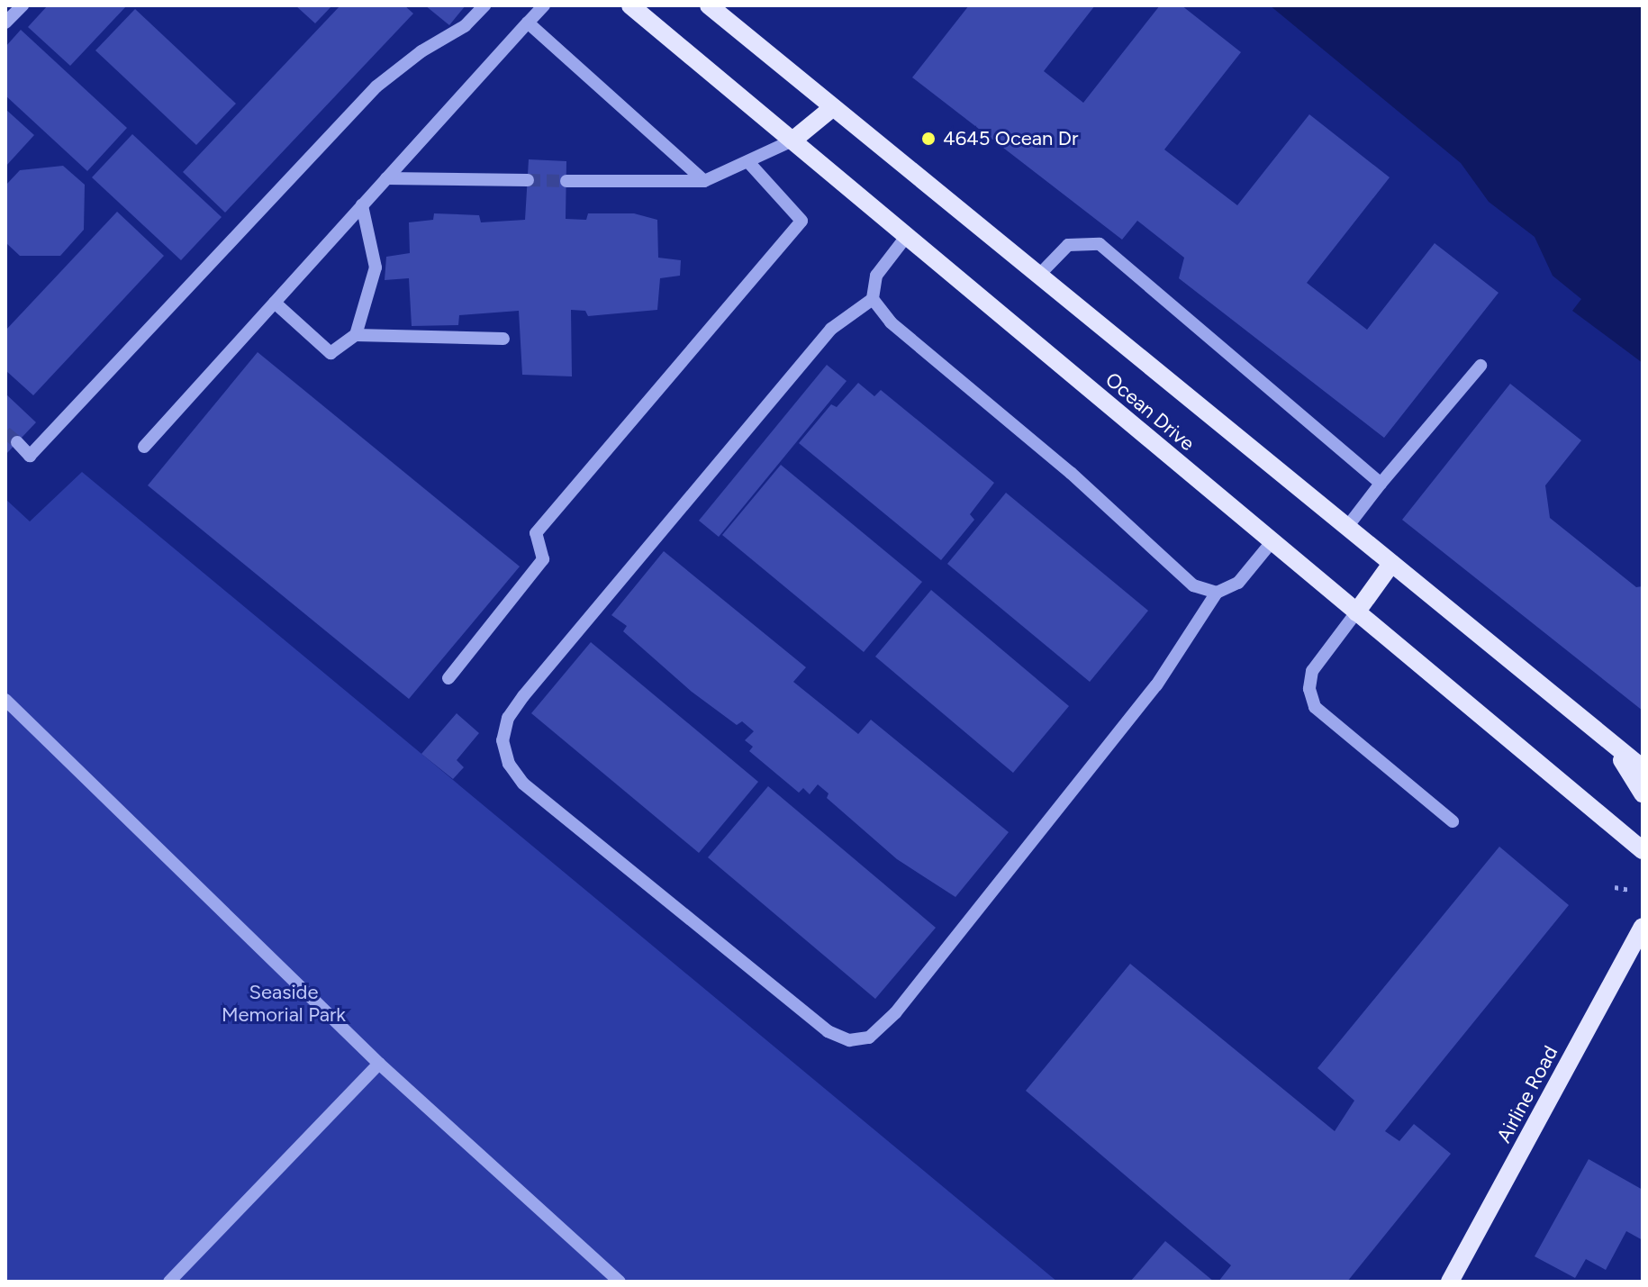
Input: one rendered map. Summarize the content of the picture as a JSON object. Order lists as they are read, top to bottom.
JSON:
{
  "streets": {
    "main road": ["Ocean Drive", "Airline Road"]
  },
  "parks": ["Seaside Memorial Park"],
  "places": ["4645 Ocean Dr"]
}
